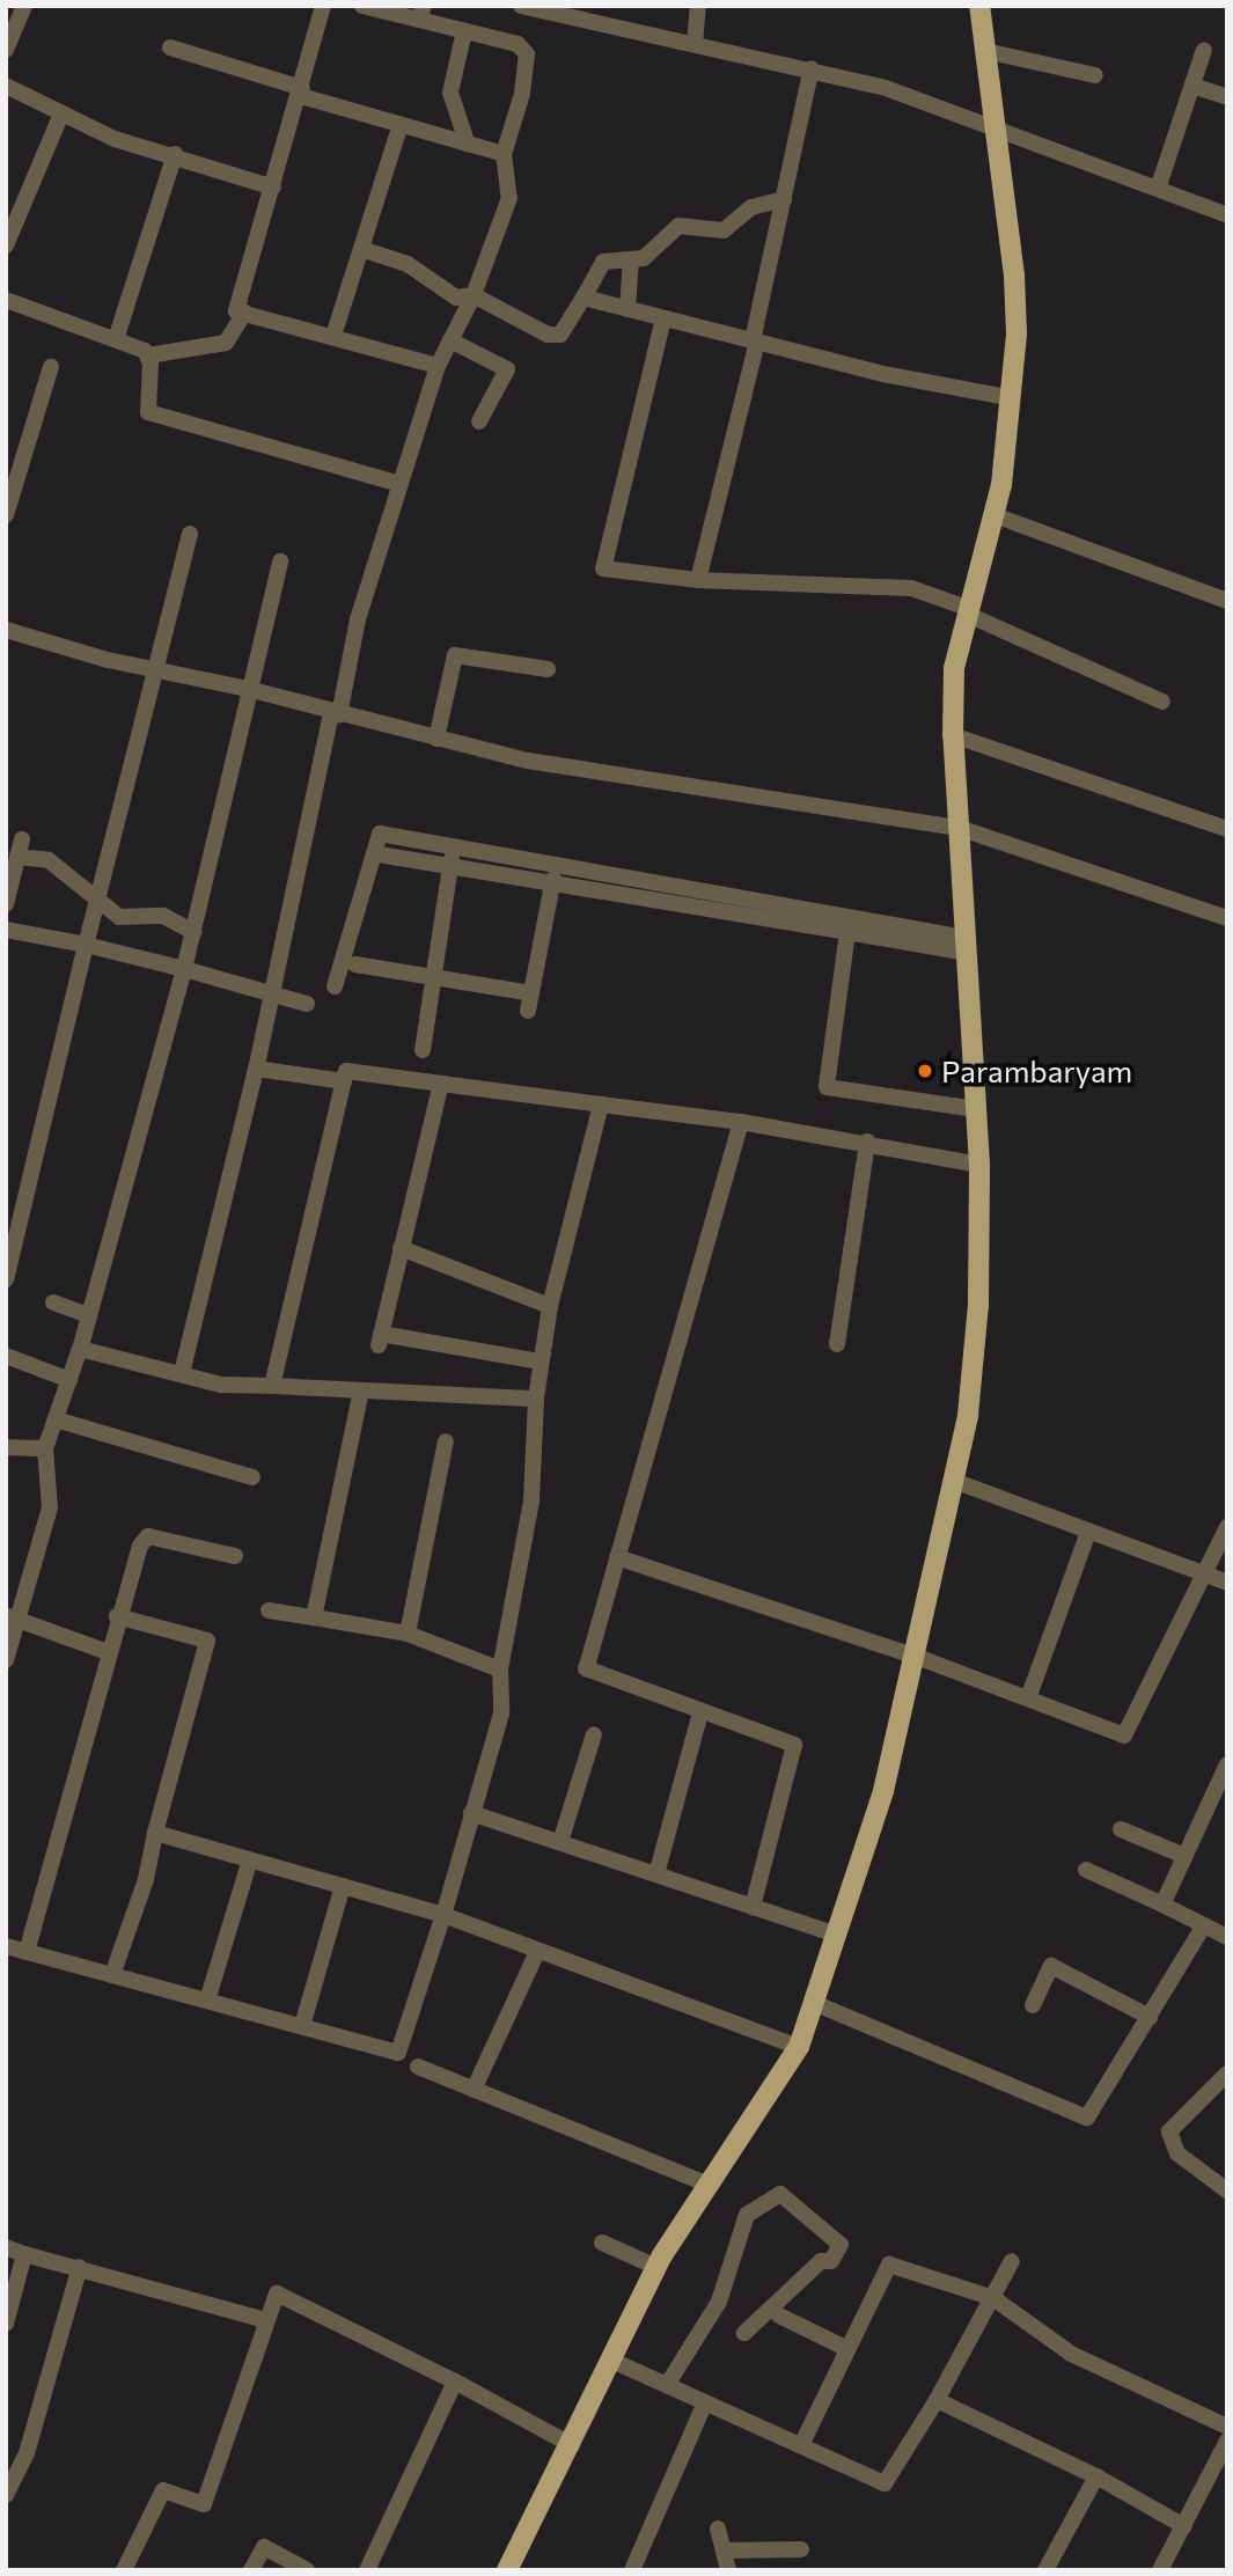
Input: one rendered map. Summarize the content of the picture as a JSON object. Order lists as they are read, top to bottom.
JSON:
{
  "places": ["Parambaryam"]
}
